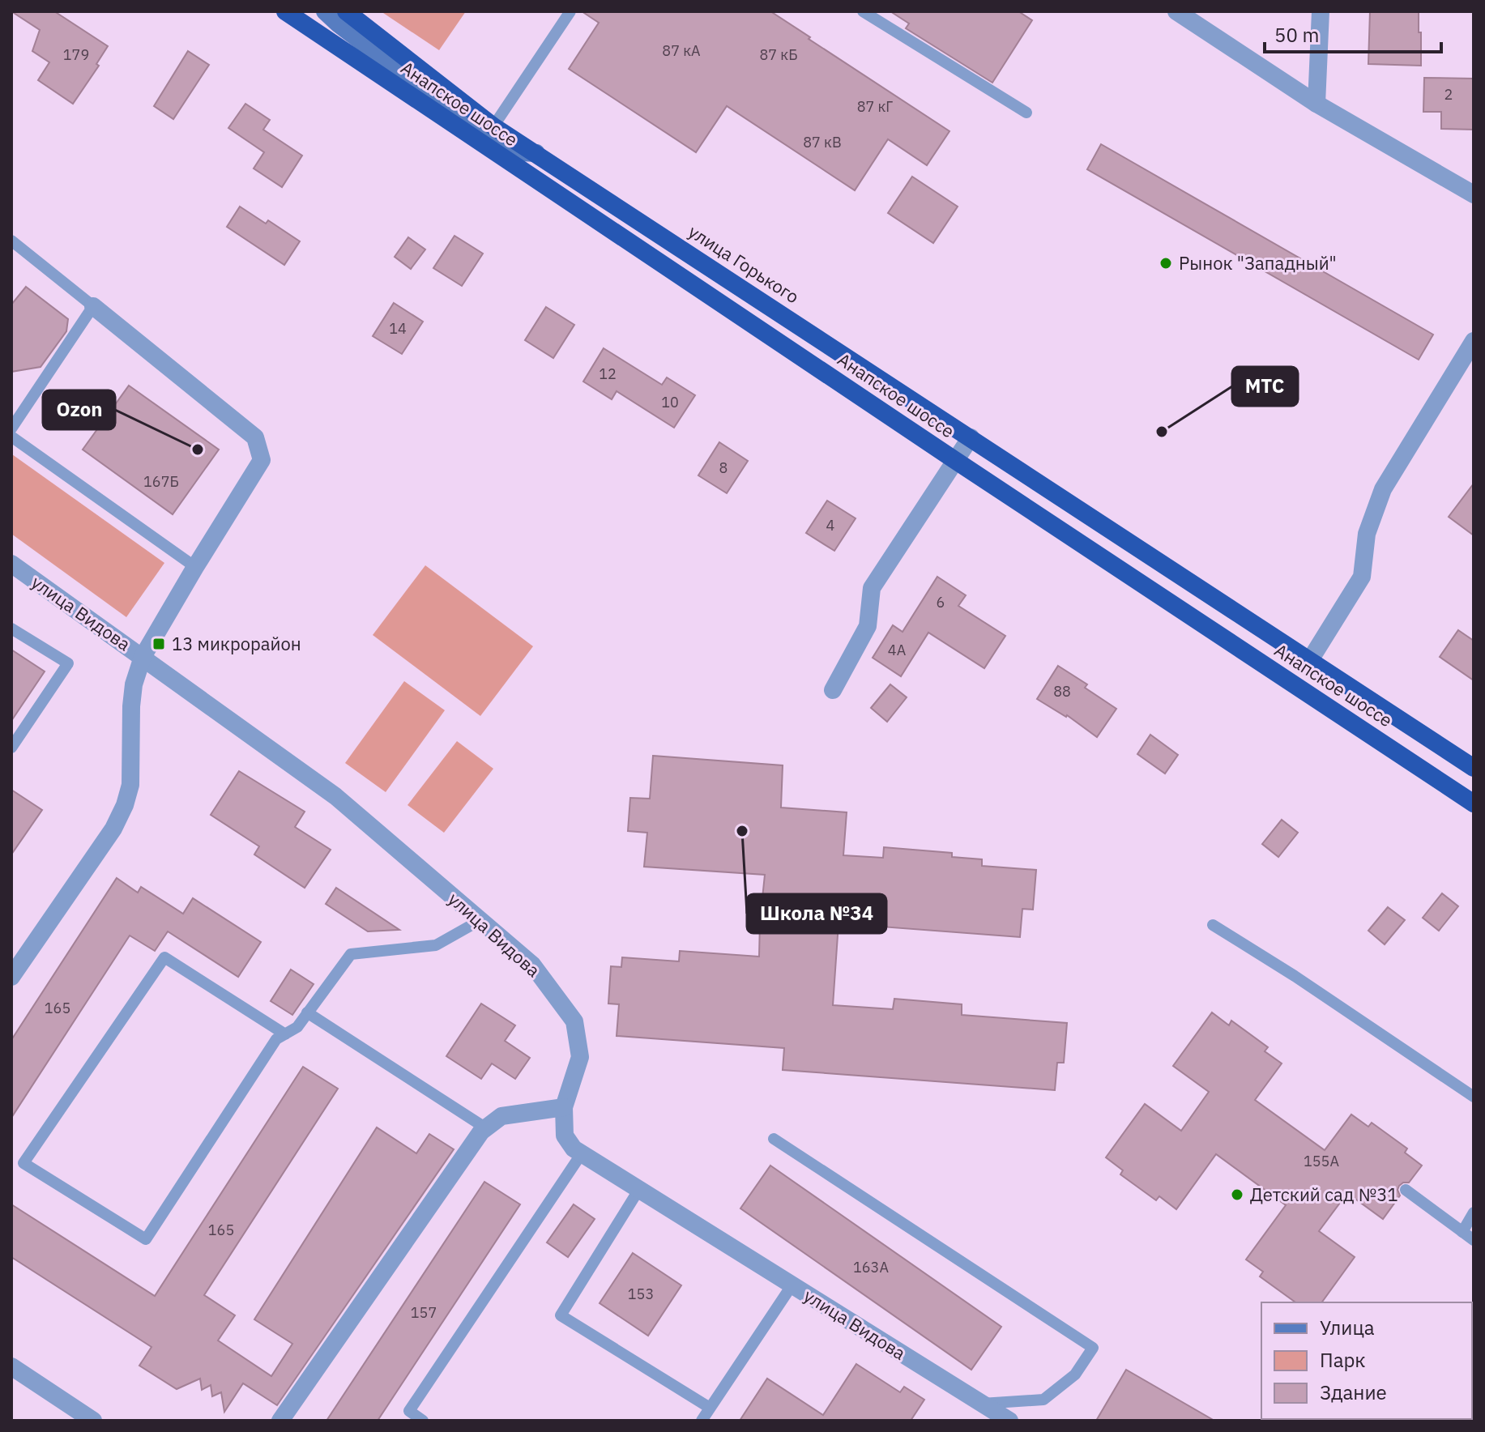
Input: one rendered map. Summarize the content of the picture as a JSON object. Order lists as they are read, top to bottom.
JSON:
{
  "streets": {
    "highway": ["Анапское шоссе", "улица Горького"],
    "street": ["улица Видова"]
  },
  "crossings": [
    ["Анапское шоссе", "улица Горького"]
  ],
  "places": {
    "other": [
      "Рынок \"Западный\"",
      "МТС",
      "Ozon",
      "Школа №34",
      "Детский сад №31"
    ],
    "transit": ["13 микрорайон"]
  },
  "house_numbers": [
    "87 кА",
    "179",
    "87 кБ",
    "2",
    "87 кГ",
    "87 кВ",
    "14",
    "12",
    "10",
    "8",
    "167Б",
    "4",
    "6",
    "4А",
    "88",
    "165",
    "155А",
    "165",
    "163А",
    "153",
    "157"
  ],
  "legend": ["Улица", "Парк", "Здание"],
  "scale_bar": "50 m"
}
